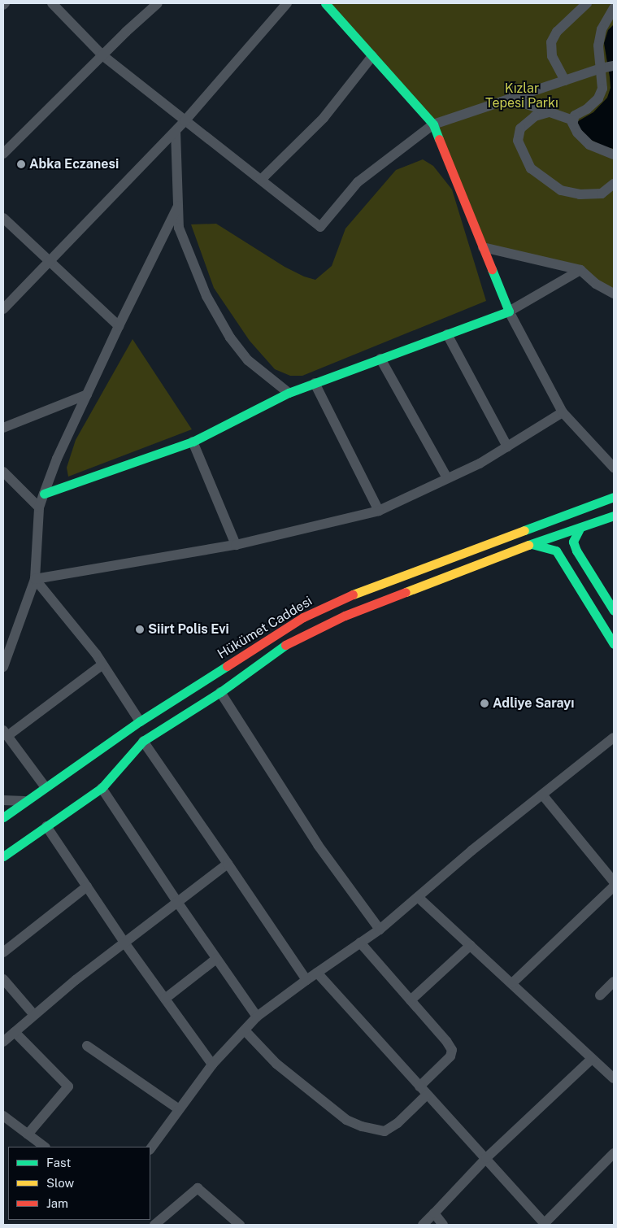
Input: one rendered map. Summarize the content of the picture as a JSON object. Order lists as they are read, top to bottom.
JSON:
{
  "streets": {
    "main road": ["Hükümet Caddesi"]
  },
  "parks": ["Kızlar Tepesi Parkı"],
  "places": ["Abka Eczanesi", "Siirt Polis Evi", "Adliye Sarayı"],
  "legend": ["Fast", "Slow", "Jam"]
}
